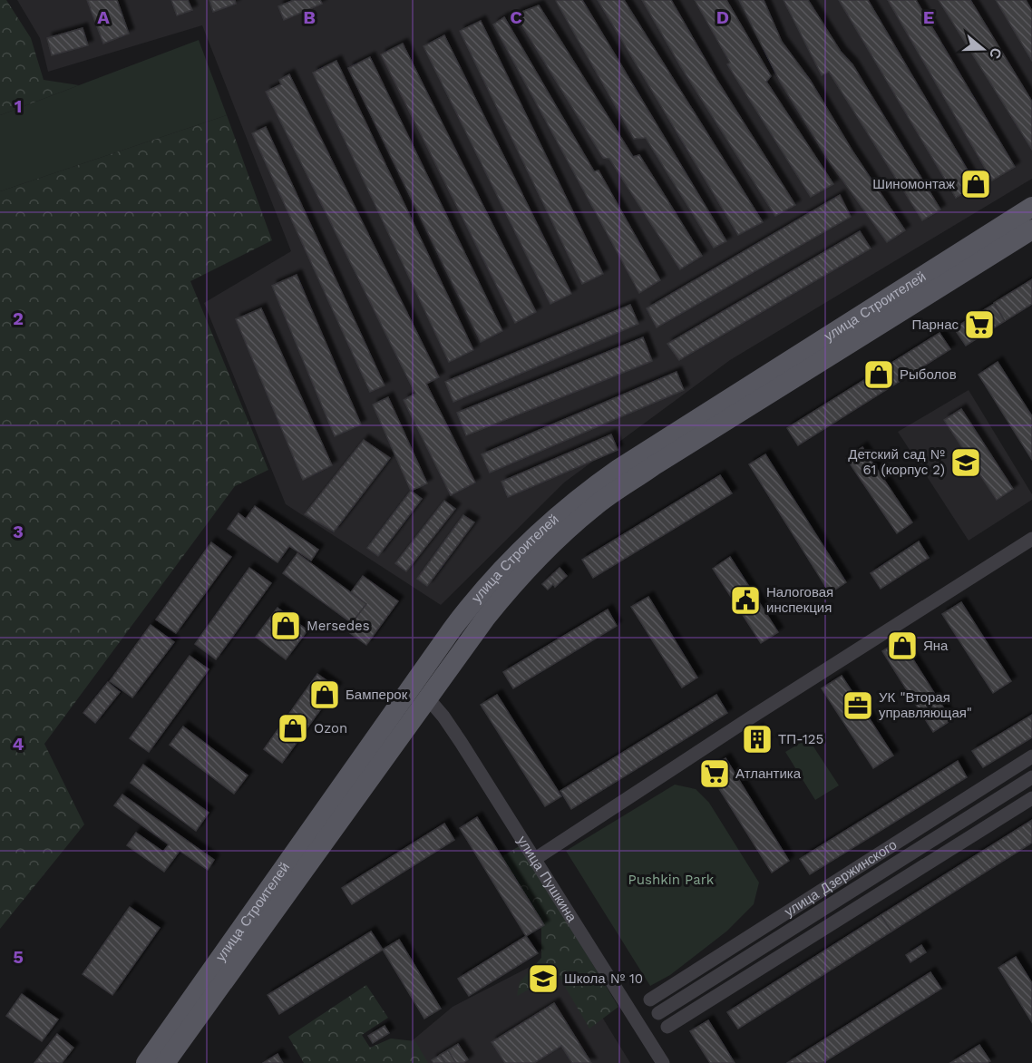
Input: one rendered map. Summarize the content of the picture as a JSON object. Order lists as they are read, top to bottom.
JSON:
{
  "streets": {
    "main road": ["улица Строителей"],
    "street": ["улица Пушкина", "улица Дзержинского"]
  },
  "crossings": [
    ["улица Строителей", "улица Пушкина"]
  ],
  "parks": ["Pushkin Park"],
  "places": {
    "shop": [
      "Шиномонтаж",
      "Рыболов",
      "Mersedes",
      "Яна",
      "Бамперок",
      "Ozon"
    ],
    "supermarket": ["Парнас", "Атлантика"],
    "school or university": ["Детский сад № 61 (корпус 2)", "Школа № 10"],
    "public building": ["Налоговая инспекция"],
    "office": ["УК \"Вторая управляющая\""],
    "building": ["ТП-125"]
  },
  "north": "right",
  "grid": {
    "columns": [
      "A",
      "B",
      "C",
      "D",
      "E"
    ],
    "rows": [
      "1",
      "2",
      "3",
      "4",
      "5"
    ]
  }
}
